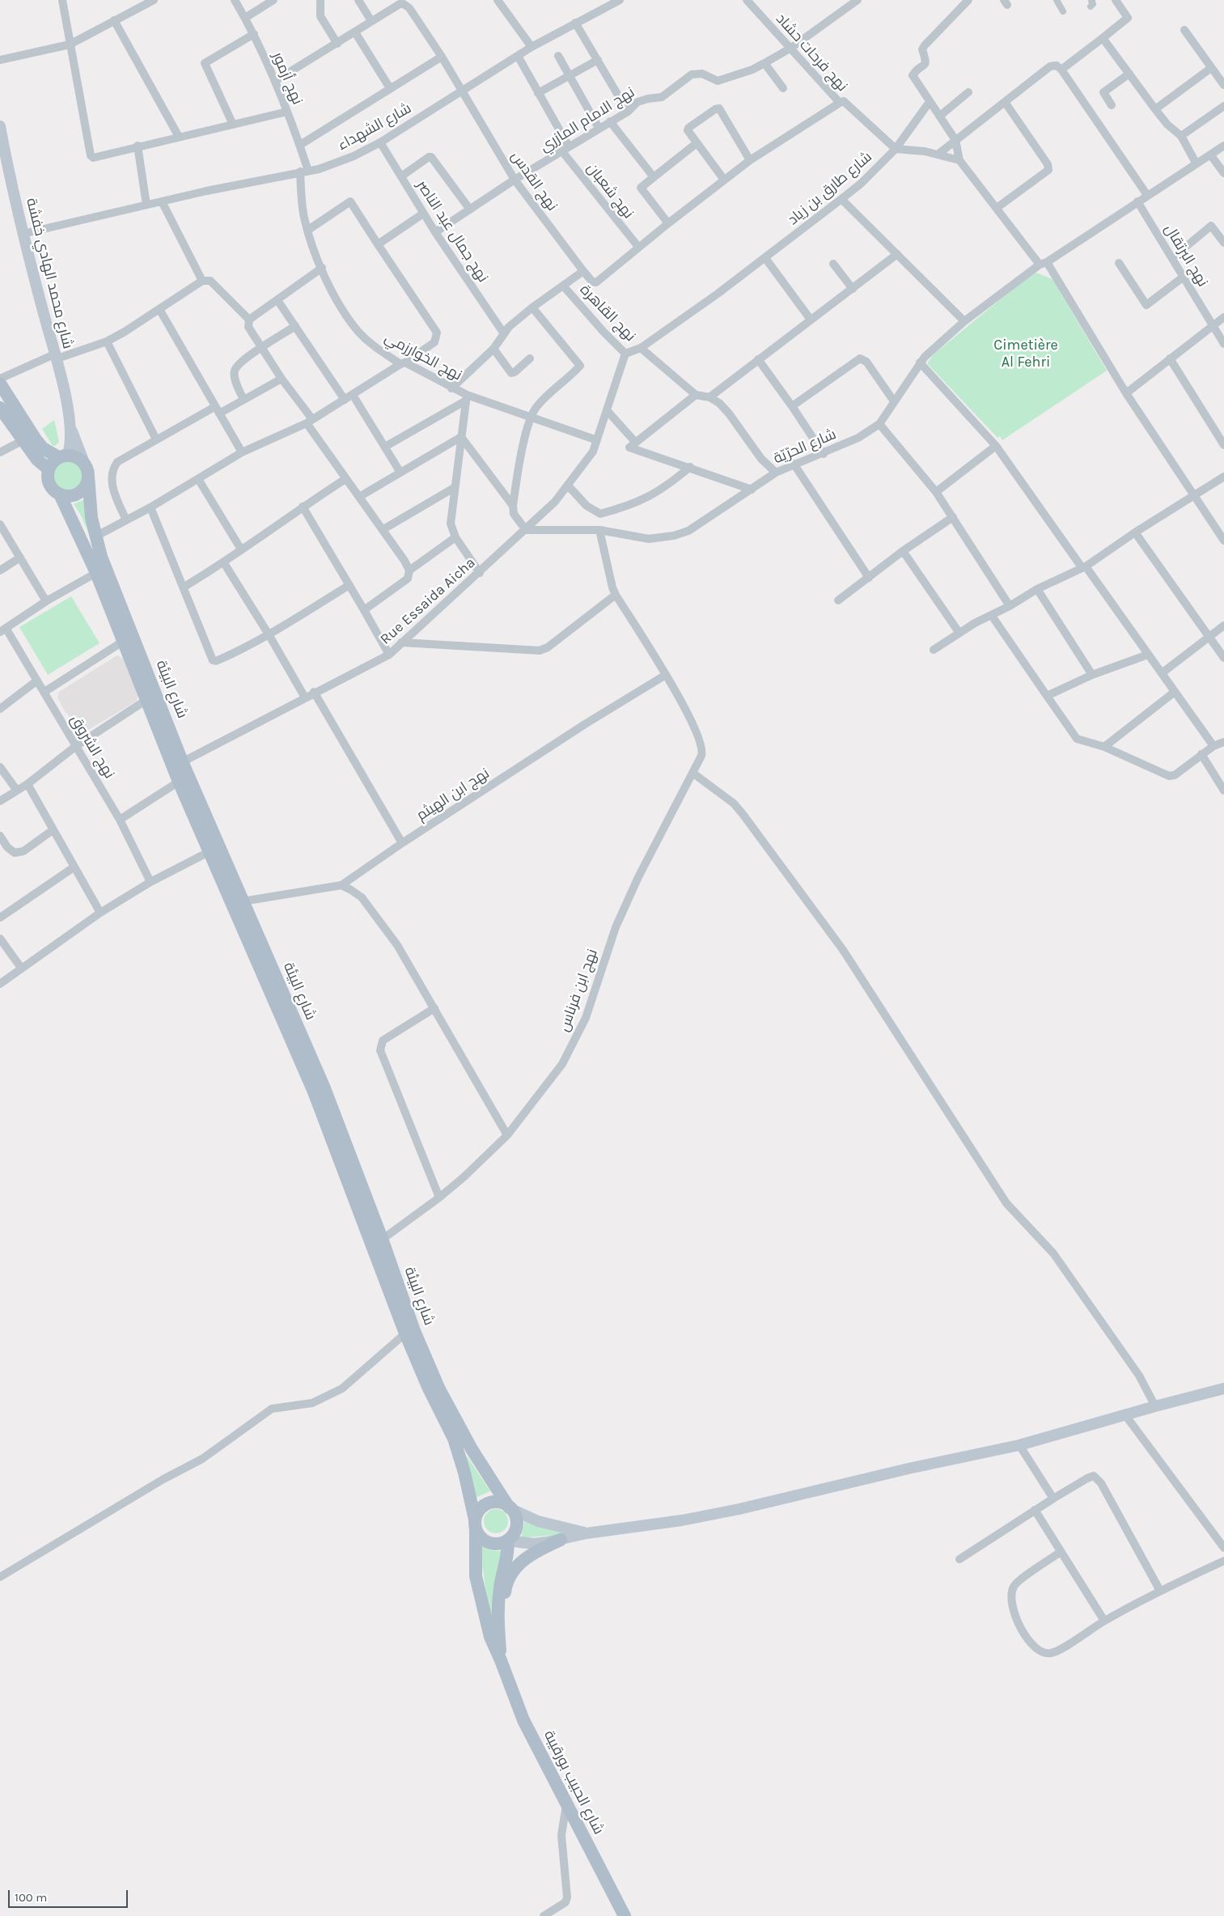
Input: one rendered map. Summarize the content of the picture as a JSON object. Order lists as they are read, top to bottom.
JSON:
{
  "streets": {
    "main road": ["شارع محمد الهادي خفشة", "شارع البيئة", "شارع الحبيب بورقيبة"],
    "street": [
      "نهج فرحات حشاد",
      "نهج أزمور",
      "نهج الامام المازري",
      "شارع الشهداء",
      "نهج القدس",
      "شارع طارق بن زياد",
      "نهج شعبان",
      "نهج جمال عبد الناصر",
      "نهج البرتقال",
      "نهج القاهرة",
      "نهج الخوارزمي",
      "شارع الحرّيّة",
      "Rue Essaida Aicha",
      "نهج الشروق",
      "نهج ابن الهيثم",
      "نهج ابن فرناس"
    ]
  },
  "crossings": [
    ["نهج فرحات حشاد", "شارع طارق بن زياد"],
    ["نهج أزمور", "شارع الشهداء"],
    ["نهج أزمور", "نهج الخوارزمي"],
    ["نهج الامام المازري", "نهج القدس"],
    ["نهج الامام المازري", "نهج شعبان"],
    ["نهج الامام المازري", "نهج جمال عبد الناصر"],
    ["شارع الشهداء", "نهج القدس"],
    ["شارع الشهداء", "نهج شعبان"],
    ["شارع الشهداء", "نهج جمال عبد الناصر"],
    ["شارع الشهداء", "شارع محمد الهادي خفشة"],
    ["شارع الشهداء", "نهج الخوارزمي"],
    ["نهج القدس", "نهج شعبان"],
    ["شارع طارق بن زياد", "نهج القاهرة"],
    ["نهج البرتقال", "شارع الحرّيّة"],
    ["نهج القاهرة", "Rue Essaida Aicha"],
    ["نهج الخوارزمي", "Rue Essaida Aicha"],
    ["شارع الحرّيّة", "Rue Essaida Aicha"],
    ["Rue Essaida Aicha", "شارع البيئة"],
    ["شارع البيئة", "نهج ابن الهيثم"],
    ["شارع البيئة", "نهج ابن فرناس"],
    ["نهج ابن الهيثم", "نهج ابن فرناس"]
  ],
  "parks": ["Cimetière Al Fehri"],
  "scale_bar": "100 m"
}
